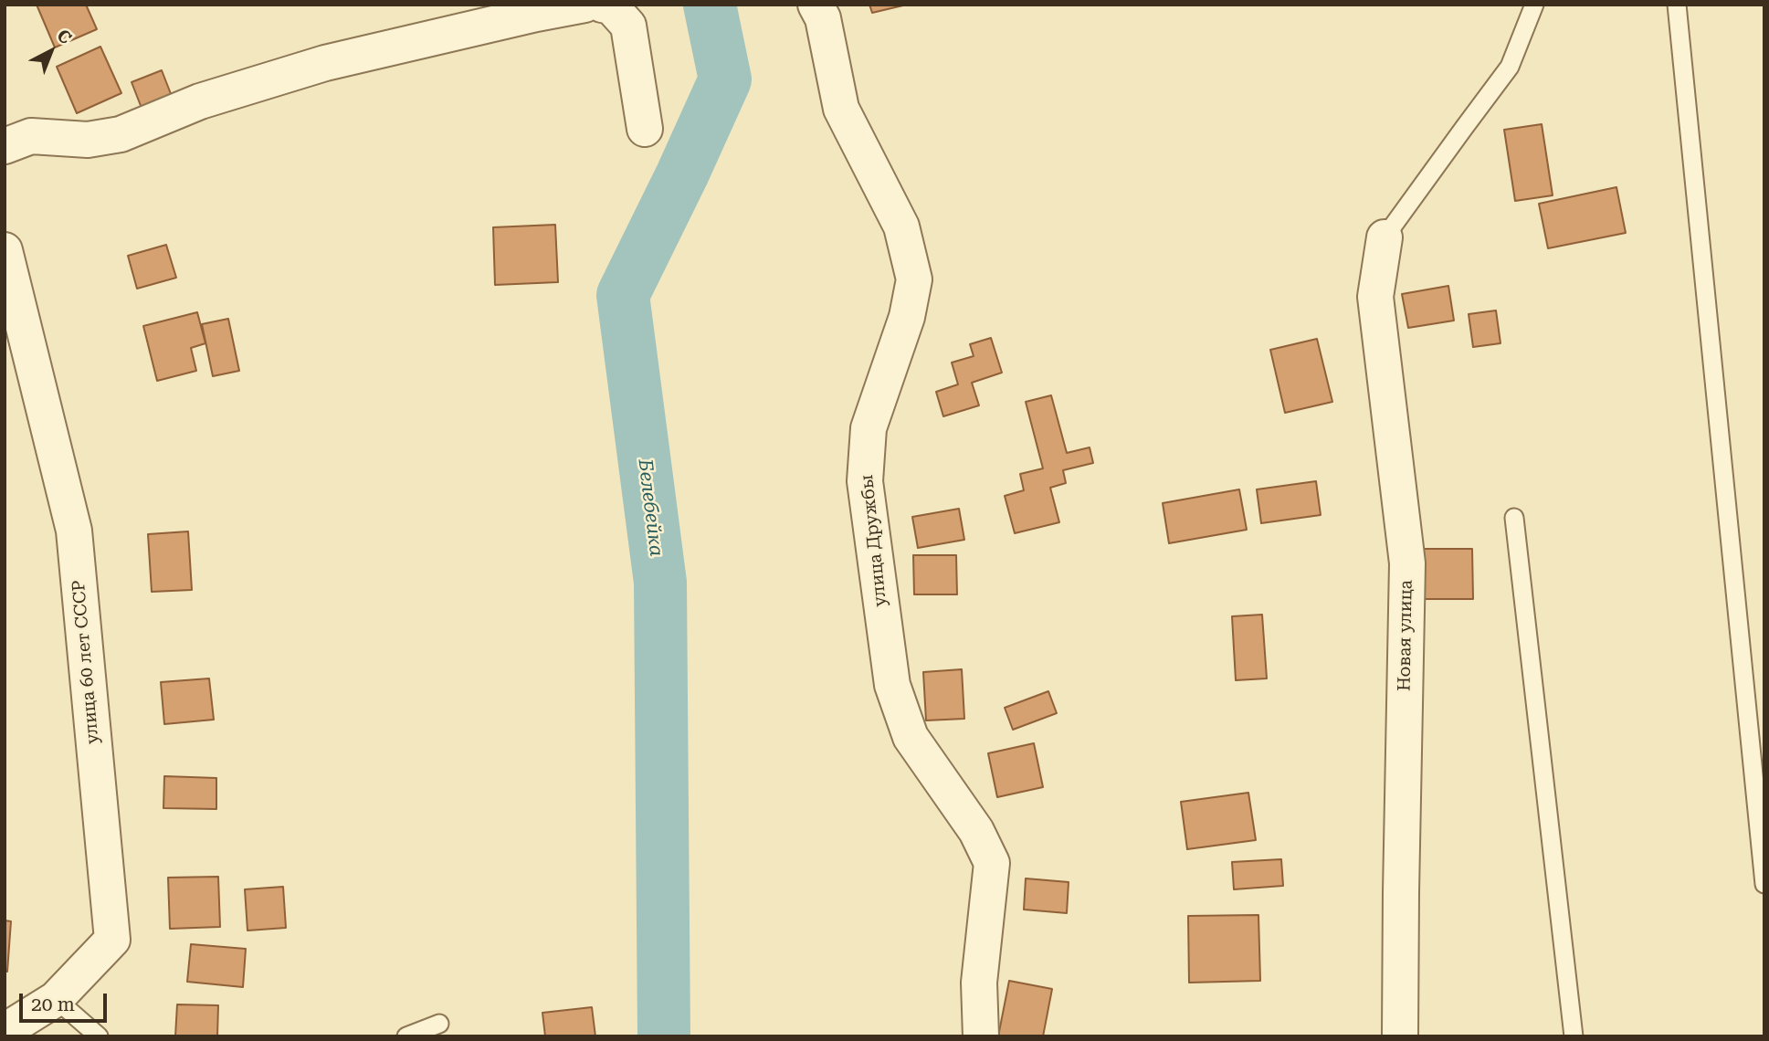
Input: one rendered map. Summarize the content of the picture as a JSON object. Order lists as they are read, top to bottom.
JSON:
{
  "streets": {
    "street": ["улица Дружбы", "Новая улица", "улица 60 лет СССР"]
  },
  "water": ["Белебейка"],
  "scale_bar": "20 m",
  "north": "top right"
}
